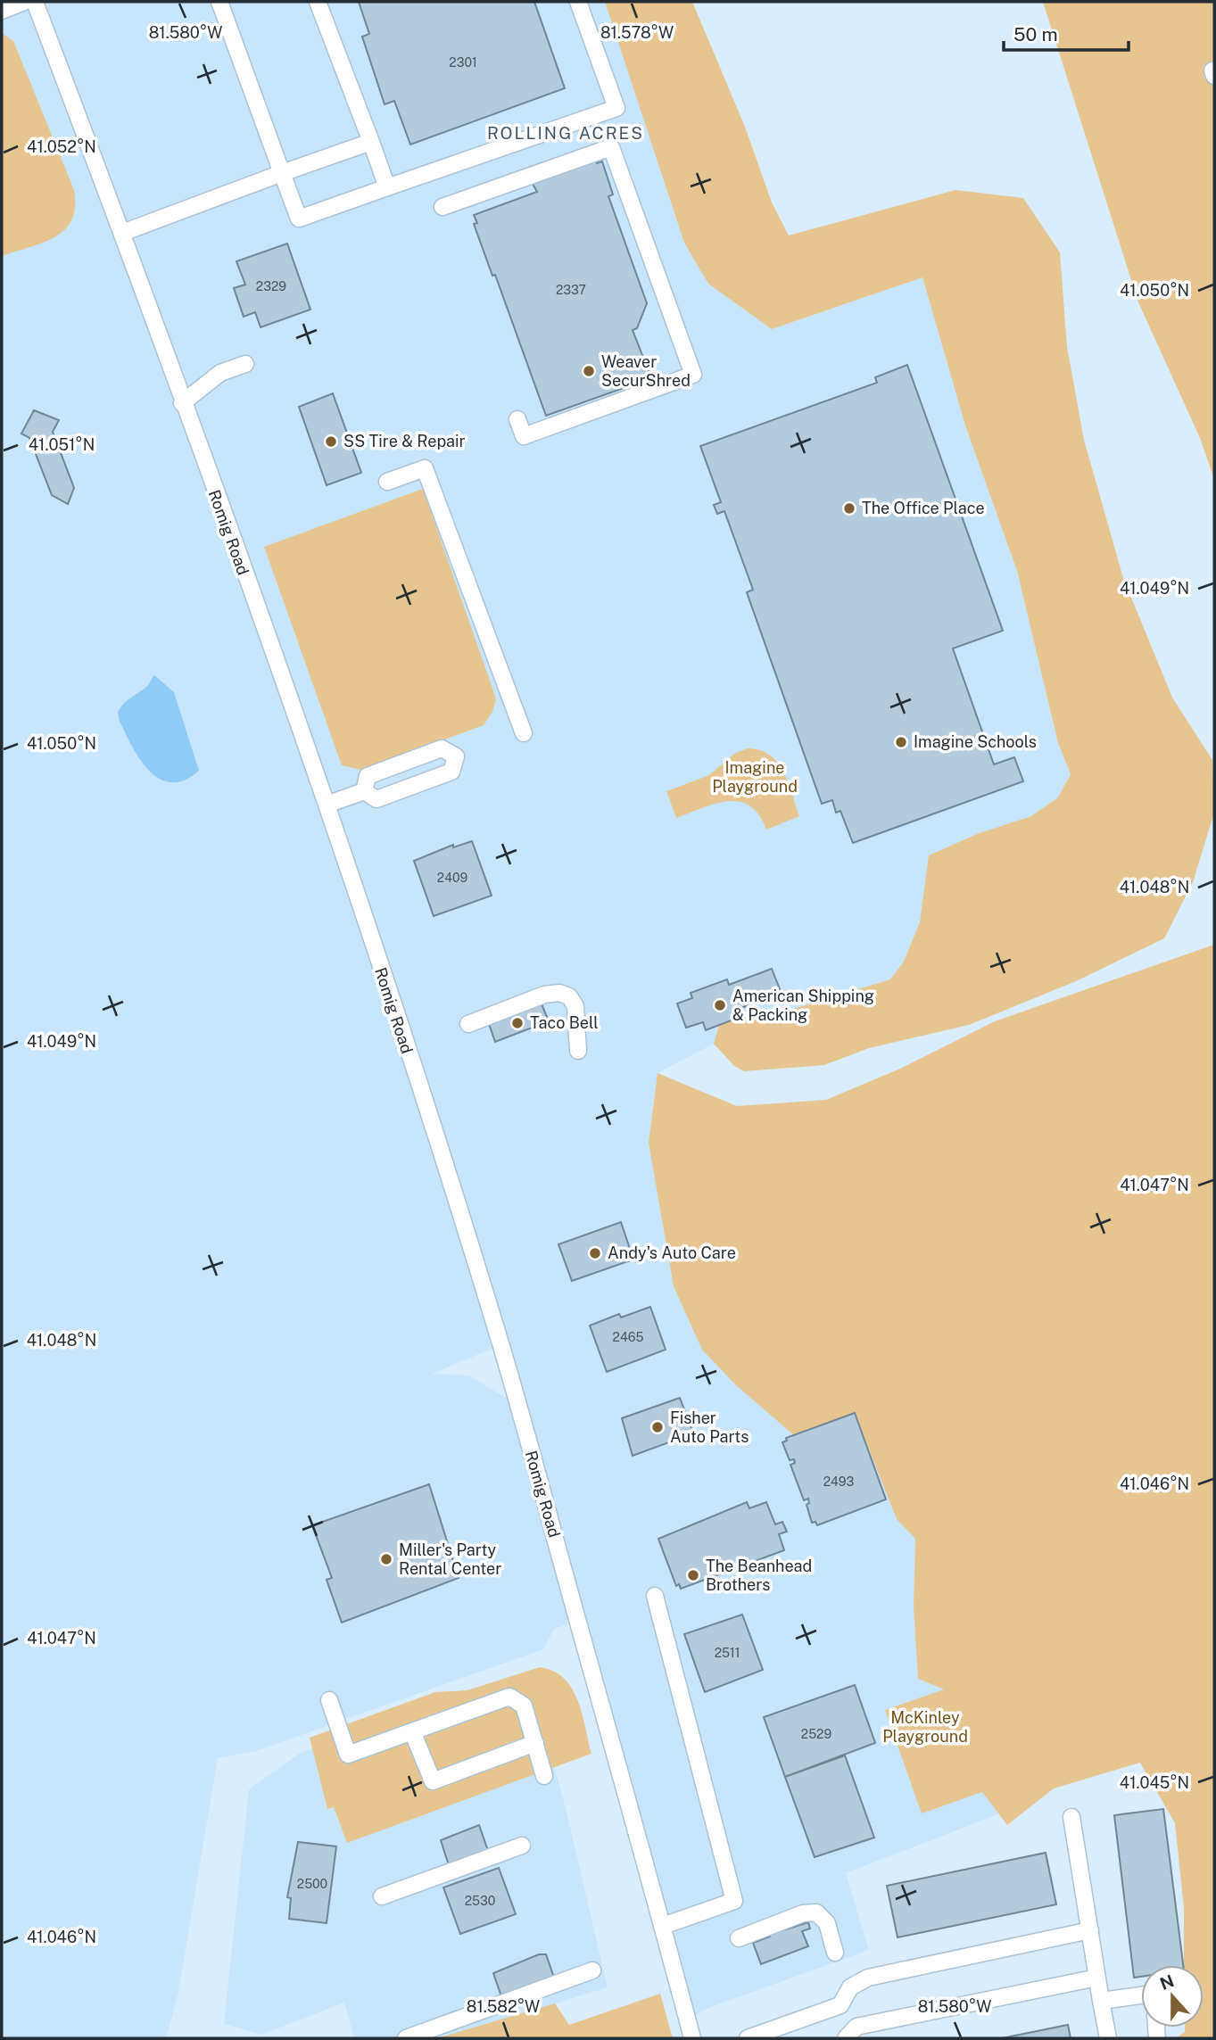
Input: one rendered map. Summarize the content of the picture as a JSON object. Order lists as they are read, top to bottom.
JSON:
{
  "streets": {
    "street": ["Romig Road"]
  },
  "districts": ["ROLLING ACRES"],
  "parks": ["Imagine Playground", "McKinley Playground"],
  "places": [
    "Weaver SecurShred",
    "SS Tire & Repair",
    "The Office Place",
    "Imagine Schools",
    "American Shipping & Packing",
    "Taco Bell",
    "Andy's Auto Care",
    "Fisher Auto Parts",
    "Miller's Party Rental Center",
    "The Beanhead Brothers"
  ],
  "house_numbers": [
    "2301",
    "2329",
    "2337",
    "2409",
    "2465",
    "2493",
    "2511",
    "2529",
    "2500",
    "2530"
  ],
  "scale_bar": "50 m",
  "north": "top",
  "coordinates": [
    "81.580°W",
    "81.578°W",
    "41.052°N",
    "41.050°N",
    "41.051°N",
    "41.049°N",
    "41.048°N",
    "41.047°N",
    "41.046°N",
    "41.045°N",
    "81.582°W"
  ]
}
